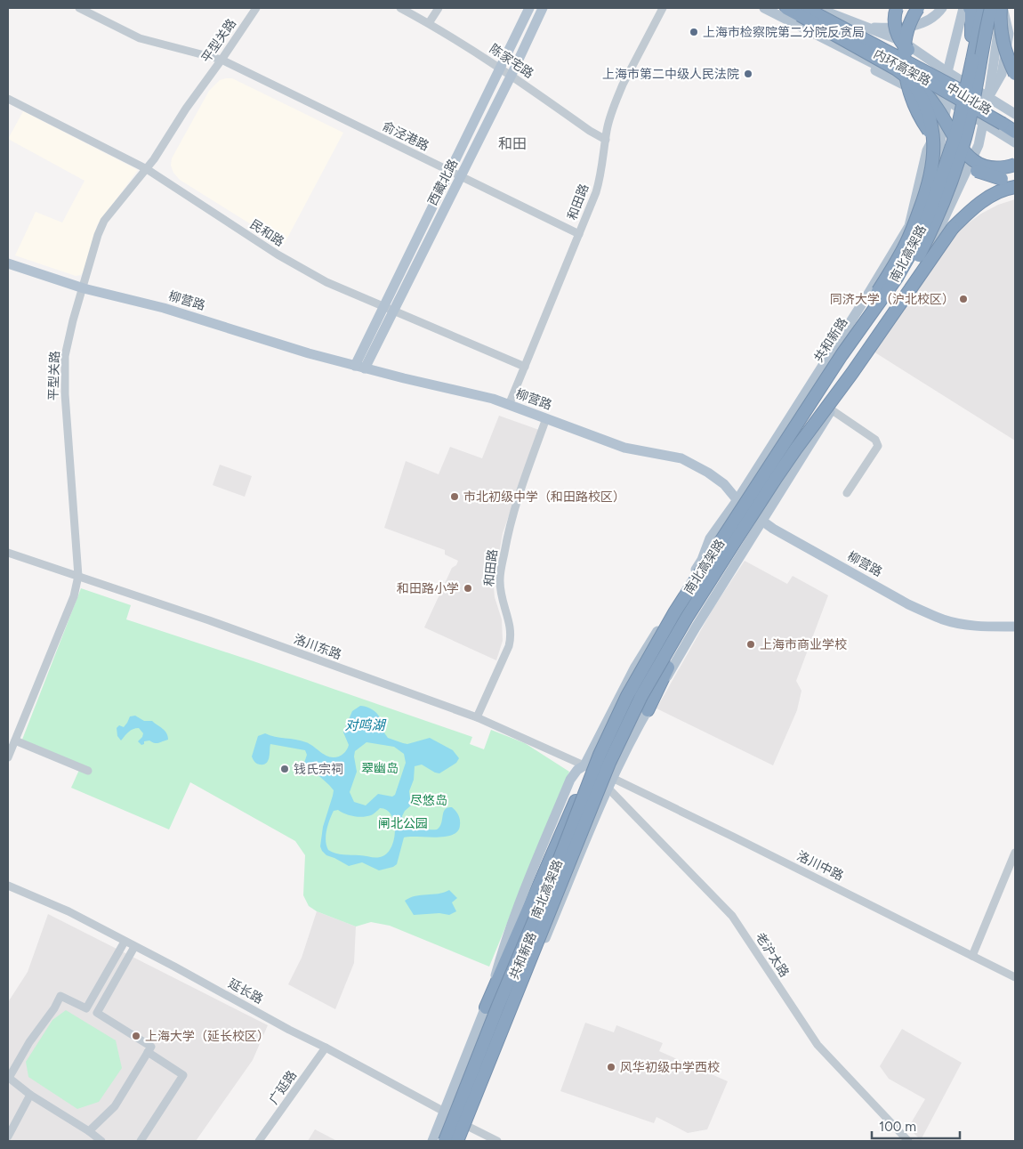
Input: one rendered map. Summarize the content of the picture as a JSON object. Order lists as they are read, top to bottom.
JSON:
{
  "streets": {
    "highway": ["内环高架路", "南北高架路"],
    "main road": [
      "中山北路",
      "西藏北路",
      "柳营路",
      "共和新路"
    ],
    "street": [
      "平型关路",
      "陈家宅路",
      "俞泾港路",
      "和田路",
      "民和路",
      "洛川东路",
      "洛川中路",
      "老沪太路",
      "延长路",
      "广延路"
    ]
  },
  "crossings": [
    ["平型关路", "俞泾港路"],
    ["平型关路", "民和路"],
    ["平型关路", "柳营路"],
    ["平型关路", "洛川东路"],
    ["陈家宅路", "西藏北路"],
    ["陈家宅路", "和田路"],
    ["中山北路", "共和新路"],
    ["俞泾港路", "西藏北路"],
    ["俞泾港路", "和田路"],
    ["西藏北路", "民和路"],
    ["西藏北路", "柳营路"],
    ["和田路", "民和路"],
    ["和田路", "柳营路"],
    ["和田路", "洛川东路"],
    ["柳营路", "共和新路"],
    ["共和新路", "洛川东路"],
    ["共和新路", "洛川中路"],
    ["共和新路", "老沪太路"],
    ["共和新路", "延长路"],
    ["洛川东路", "洛川中路"],
    ["延长路", "广延路"]
  ],
  "districts": ["和田"],
  "water": ["对鸣湖"],
  "parks": ["翠幽岛", "尽悠岛", "闸北公园"],
  "places": [
    "上海市检察院第二分院反贪局",
    "上海市第二中级人民法院",
    "同济大学（沪北校区）",
    "市北初级中学（和田路校区）",
    "和田路小学",
    "上海市商业学校",
    "钱氏宗祠",
    "上海大学（延长校区）",
    "风华初级中学西校"
  ],
  "scale_bar": "100 m"
}
